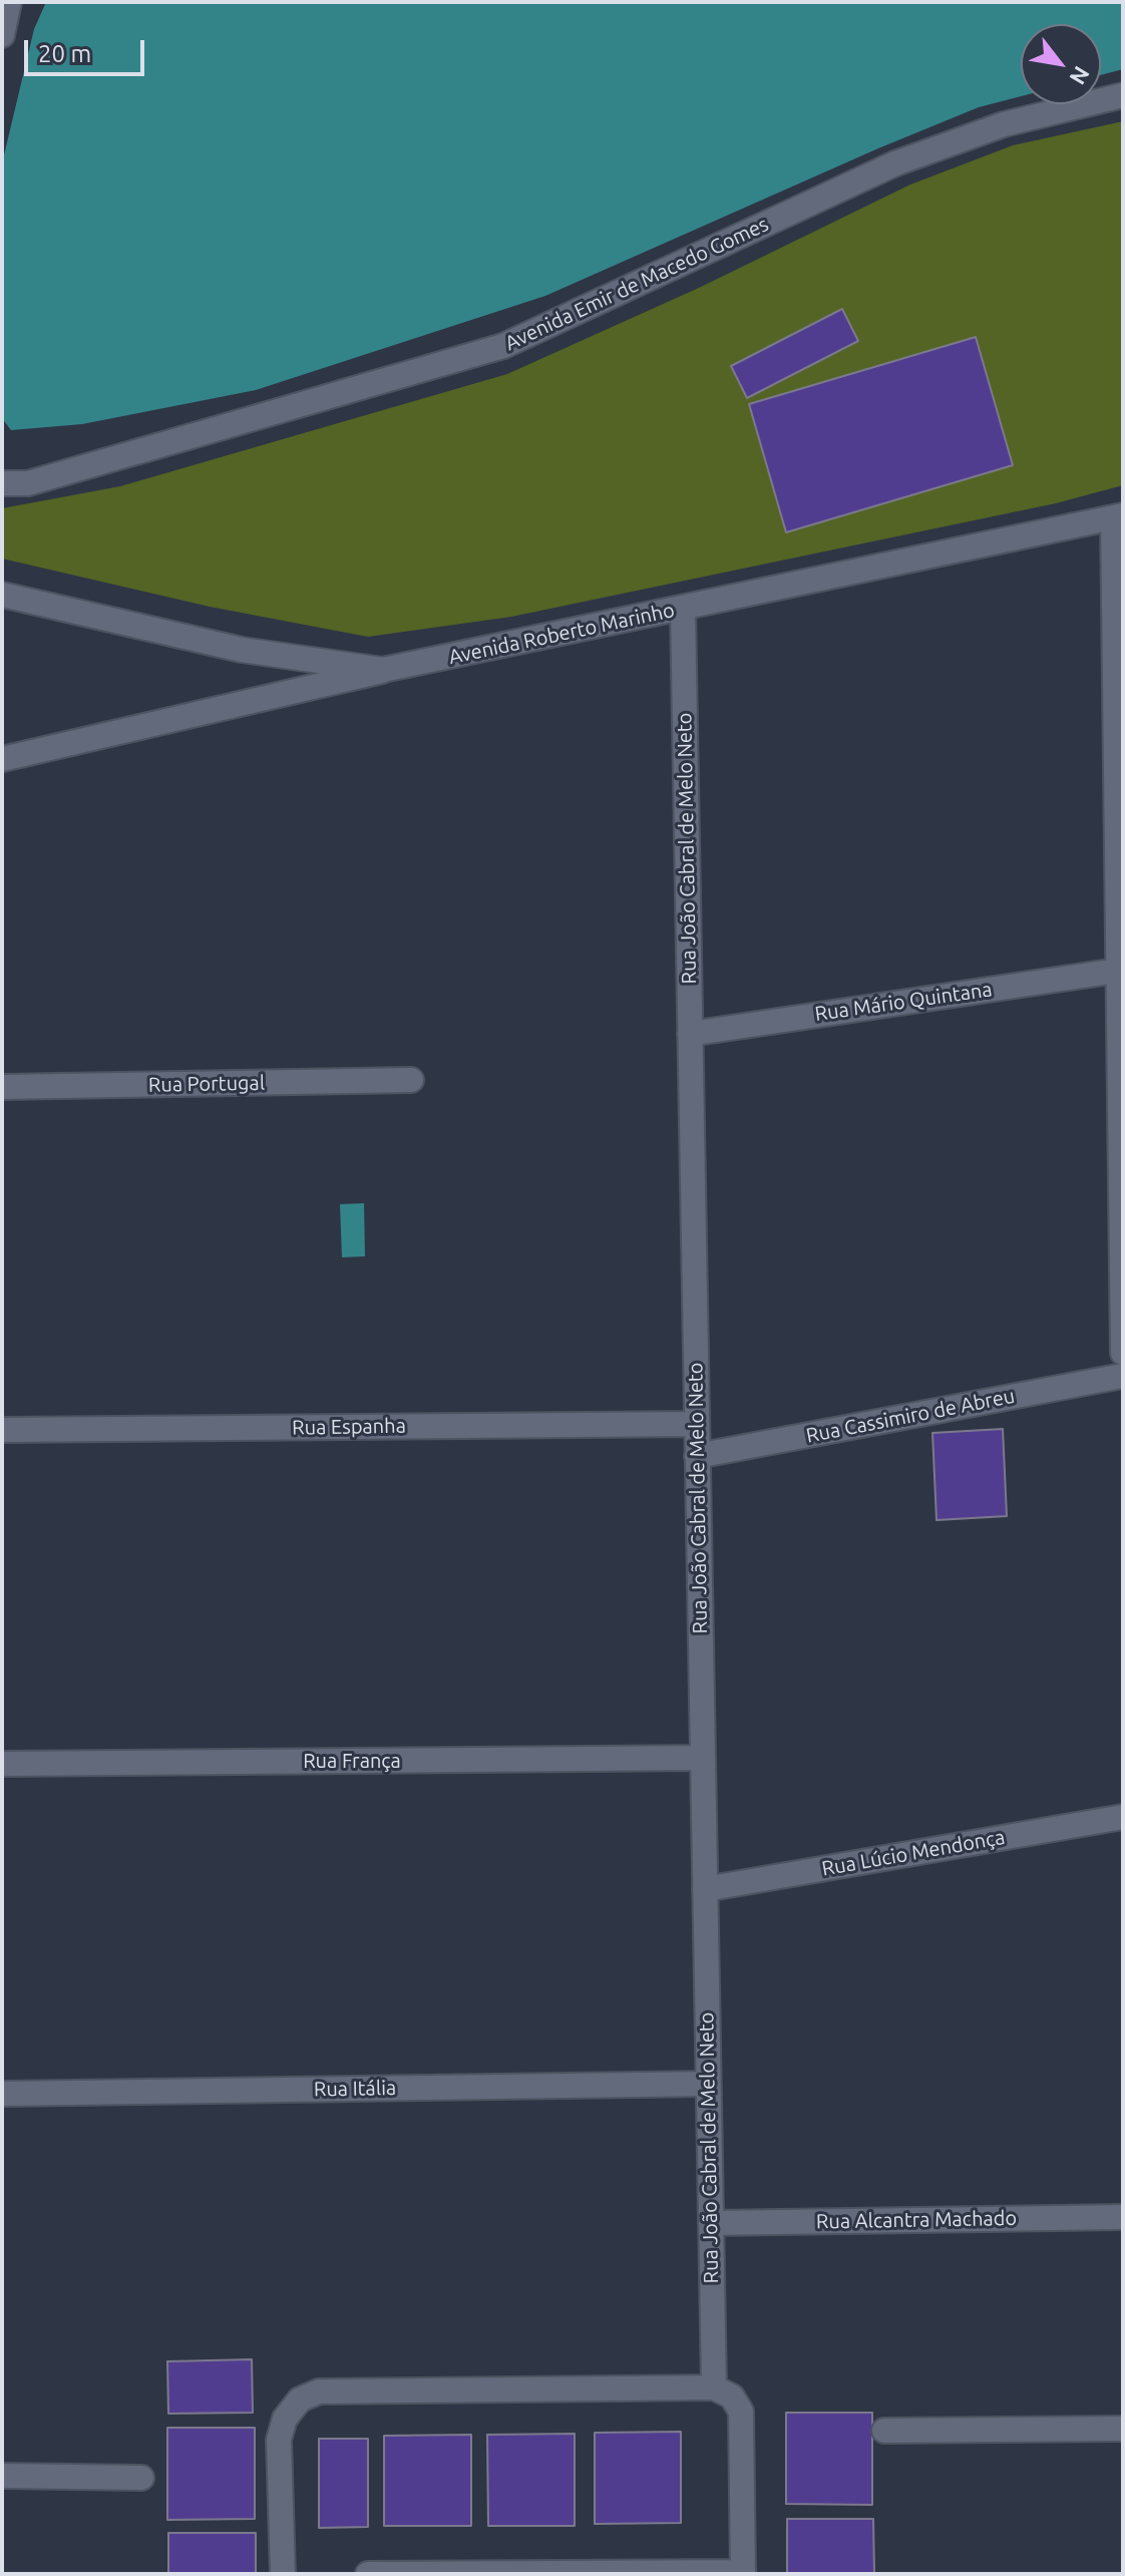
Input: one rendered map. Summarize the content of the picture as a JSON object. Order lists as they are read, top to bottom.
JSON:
{
  "streets": {
    "street": [
      "Avenida Emir de Macedo Gomes",
      "Avenida Roberto Marinho",
      "Rua João Cabral de Melo Neto",
      "Rua Mário Quintana",
      "Rua Portugal",
      "Rua Cassimiro de Abreu",
      "Rua Espanha",
      "Rua França",
      "Rua Lúcio Mendonça",
      "Rua Itália",
      "Rua Alcantra Machado"
    ]
  },
  "crossings": [
    ["Avenida Roberto Marinho", "Rua João Cabral de Melo Neto"],
    ["Rua João Cabral de Melo Neto", "Rua Mário Quintana"],
    ["Rua João Cabral de Melo Neto", "Rua Cassimiro de Abreu"],
    ["Rua João Cabral de Melo Neto", "Rua Espanha"],
    ["Rua João Cabral de Melo Neto", "Rua França"],
    ["Rua João Cabral de Melo Neto", "Rua Lúcio Mendonça"],
    ["Rua João Cabral de Melo Neto", "Rua Itália"],
    ["Rua João Cabral de Melo Neto", "Rua Alcantra Machado"]
  ],
  "scale_bar": "20 m",
  "north": "bottom right"
}
